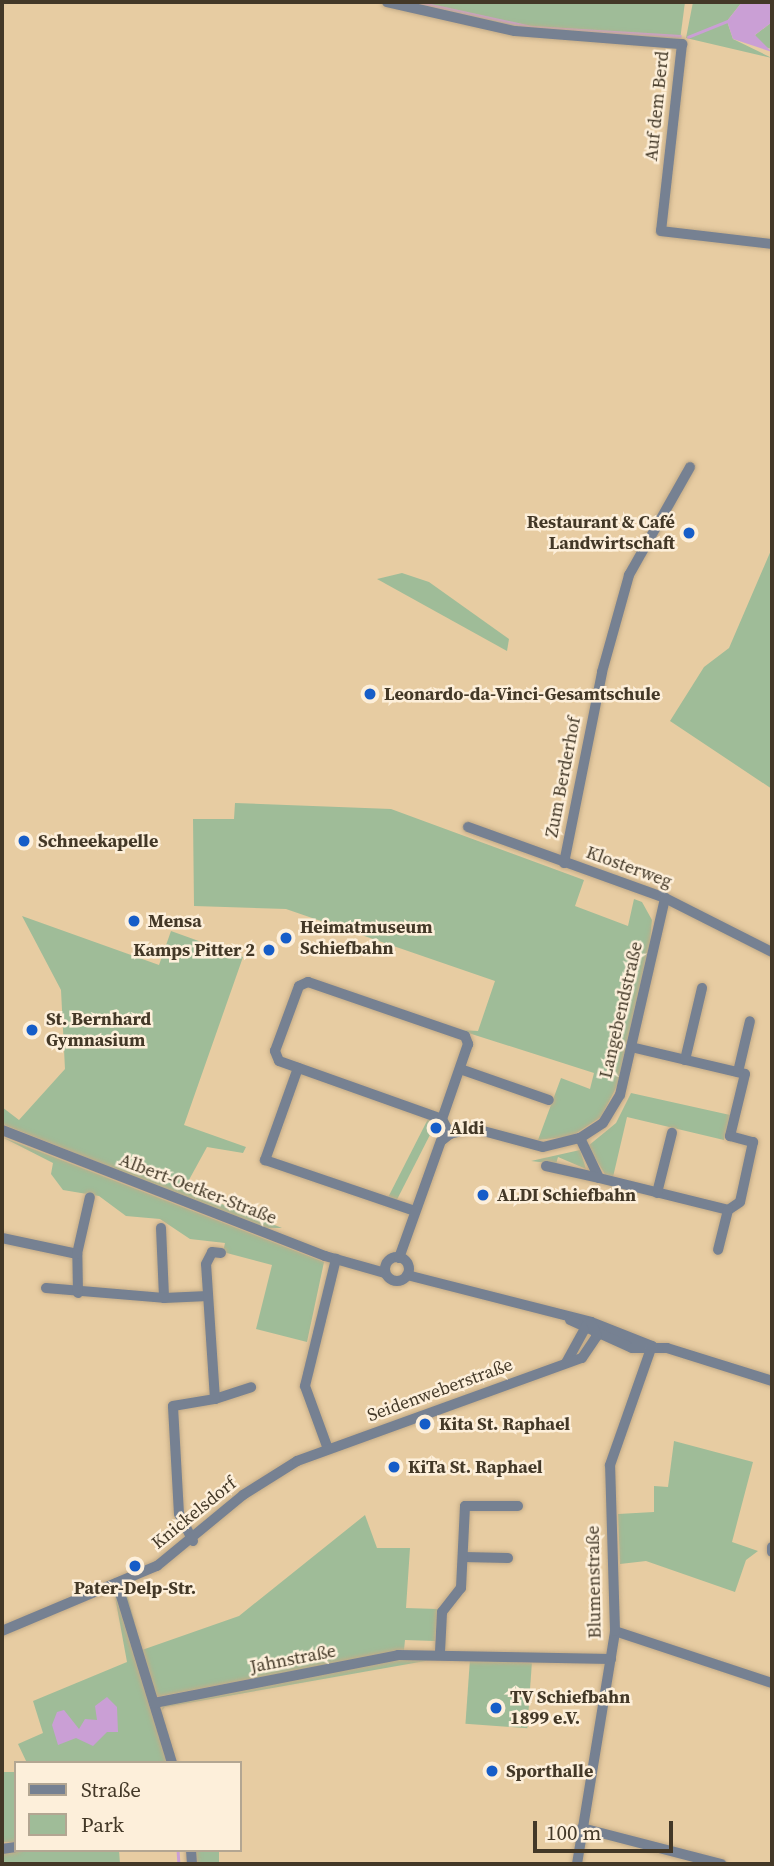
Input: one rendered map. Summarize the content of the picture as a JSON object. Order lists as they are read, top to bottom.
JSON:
{
  "streets": {
    "street": [
      "Auf dem Berd",
      "Zum Berderhof",
      "Klosterweg",
      "Langebendstraße",
      "Albert-Oetker-Straße",
      "Seidenweberstraße",
      "Knickelsdorf",
      "Blumenstraße",
      "Jahnstraße"
    ]
  },
  "crossings": [
    ["Zum Berderhof", "Klosterweg"],
    ["Klosterweg", "Langebendstraße"],
    ["Albert-Oetker-Straße", "Seidenweberstraße"],
    ["Albert-Oetker-Straße", "Blumenstraße"],
    ["Seidenweberstraße", "Knickelsdorf"],
    ["Blumenstraße", "Jahnstraße"]
  ],
  "places": [
    "Restaurant & Café Landwirtschaft",
    "Leonardo-da-Vinci-Gesamtschule",
    "Schneekapelle",
    "Mensa",
    "Heimatmuseum Schiefbahn",
    "Kamps Pitter 2",
    "St. Bernhard Gymnasium",
    "Aldi",
    "ALDI Schiefbahn",
    "Kita St. Raphael",
    "KiTa St. Raphael",
    "Pater-Delp-Str.",
    "TV Schiefbahn 1899 e.V.",
    "Sporthalle"
  ],
  "legend": ["Straße", "Park"],
  "scale_bar": "100 m"
}
